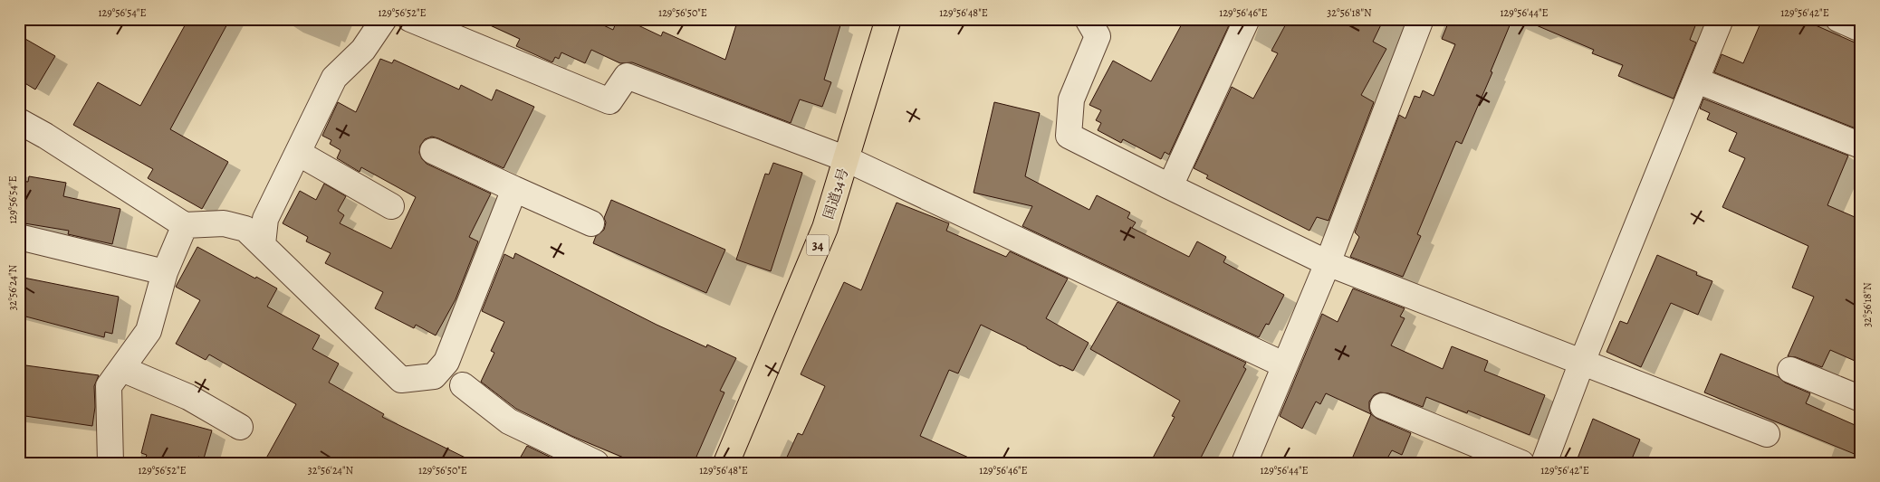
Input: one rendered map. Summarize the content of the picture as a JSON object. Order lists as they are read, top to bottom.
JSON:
{
  "streets": {
    "highway": ["国道34号", "34"]
  },
  "coordinates": [
    "129°56'54\"E",
    "129°56'52\"E",
    "129°56'50\"E",
    "129°56'48\"E",
    "129°56'46\"E",
    "32°56'18\"N",
    "129°56'44\"E",
    "129°56'42\"E",
    "32°56'24\"N"
  ]
}
